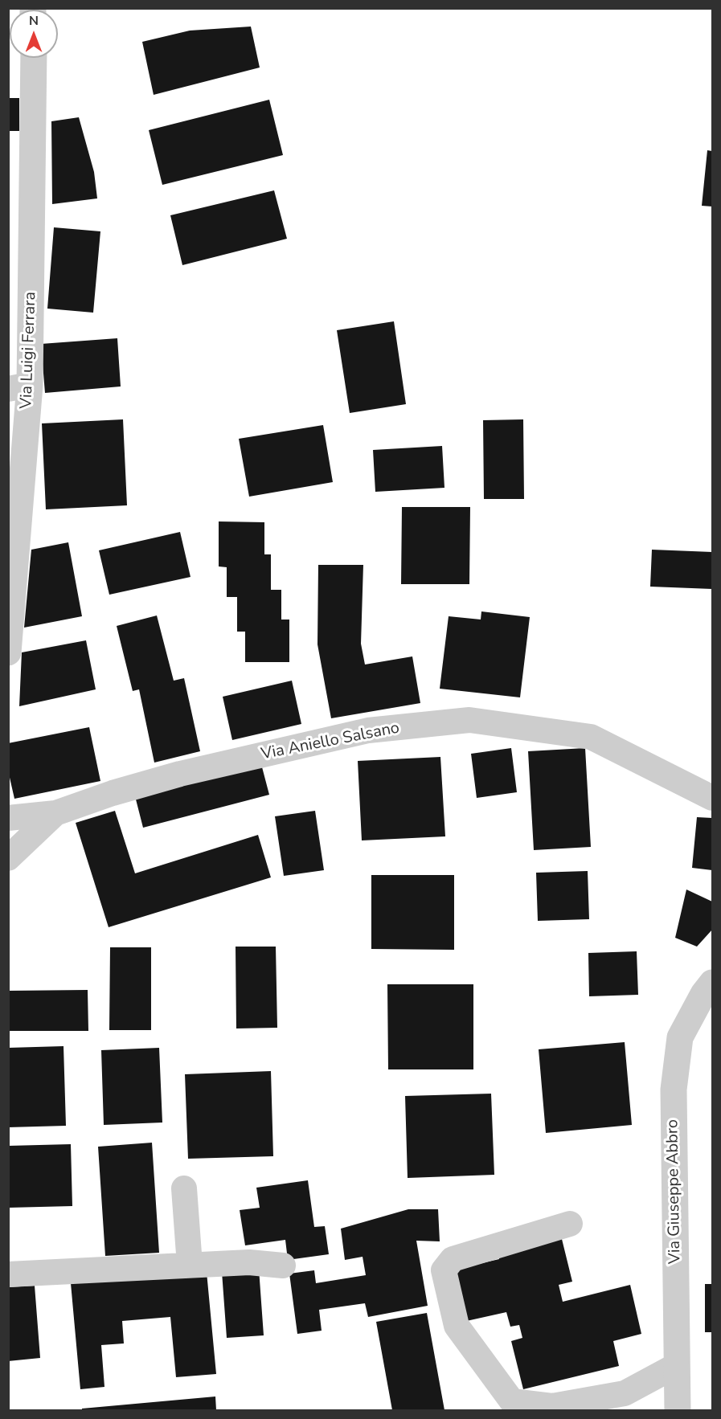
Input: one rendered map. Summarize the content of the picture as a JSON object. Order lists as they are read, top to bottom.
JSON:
{
  "streets": {
    "street": ["Via Luigi Ferrara", "Via Aniello Salsano", "Via Giuseppe Abbro"]
  },
  "north": "top"
}
